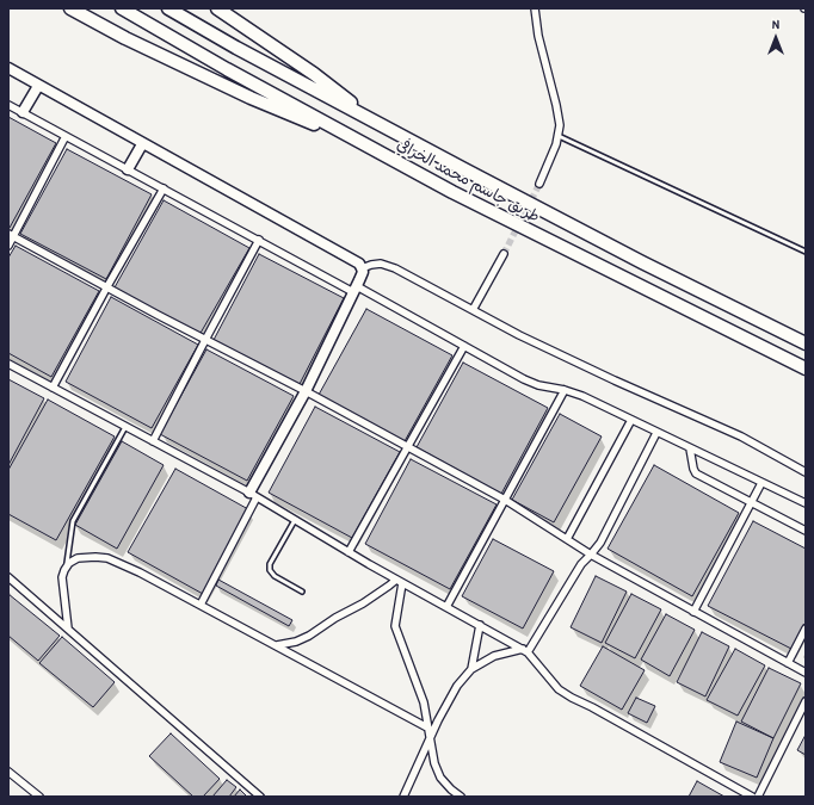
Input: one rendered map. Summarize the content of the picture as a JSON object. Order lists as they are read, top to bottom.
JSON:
{
  "streets": {
    "highway": ["طريق جاسم محمد الخرافي"]
  },
  "north": "top"
}
